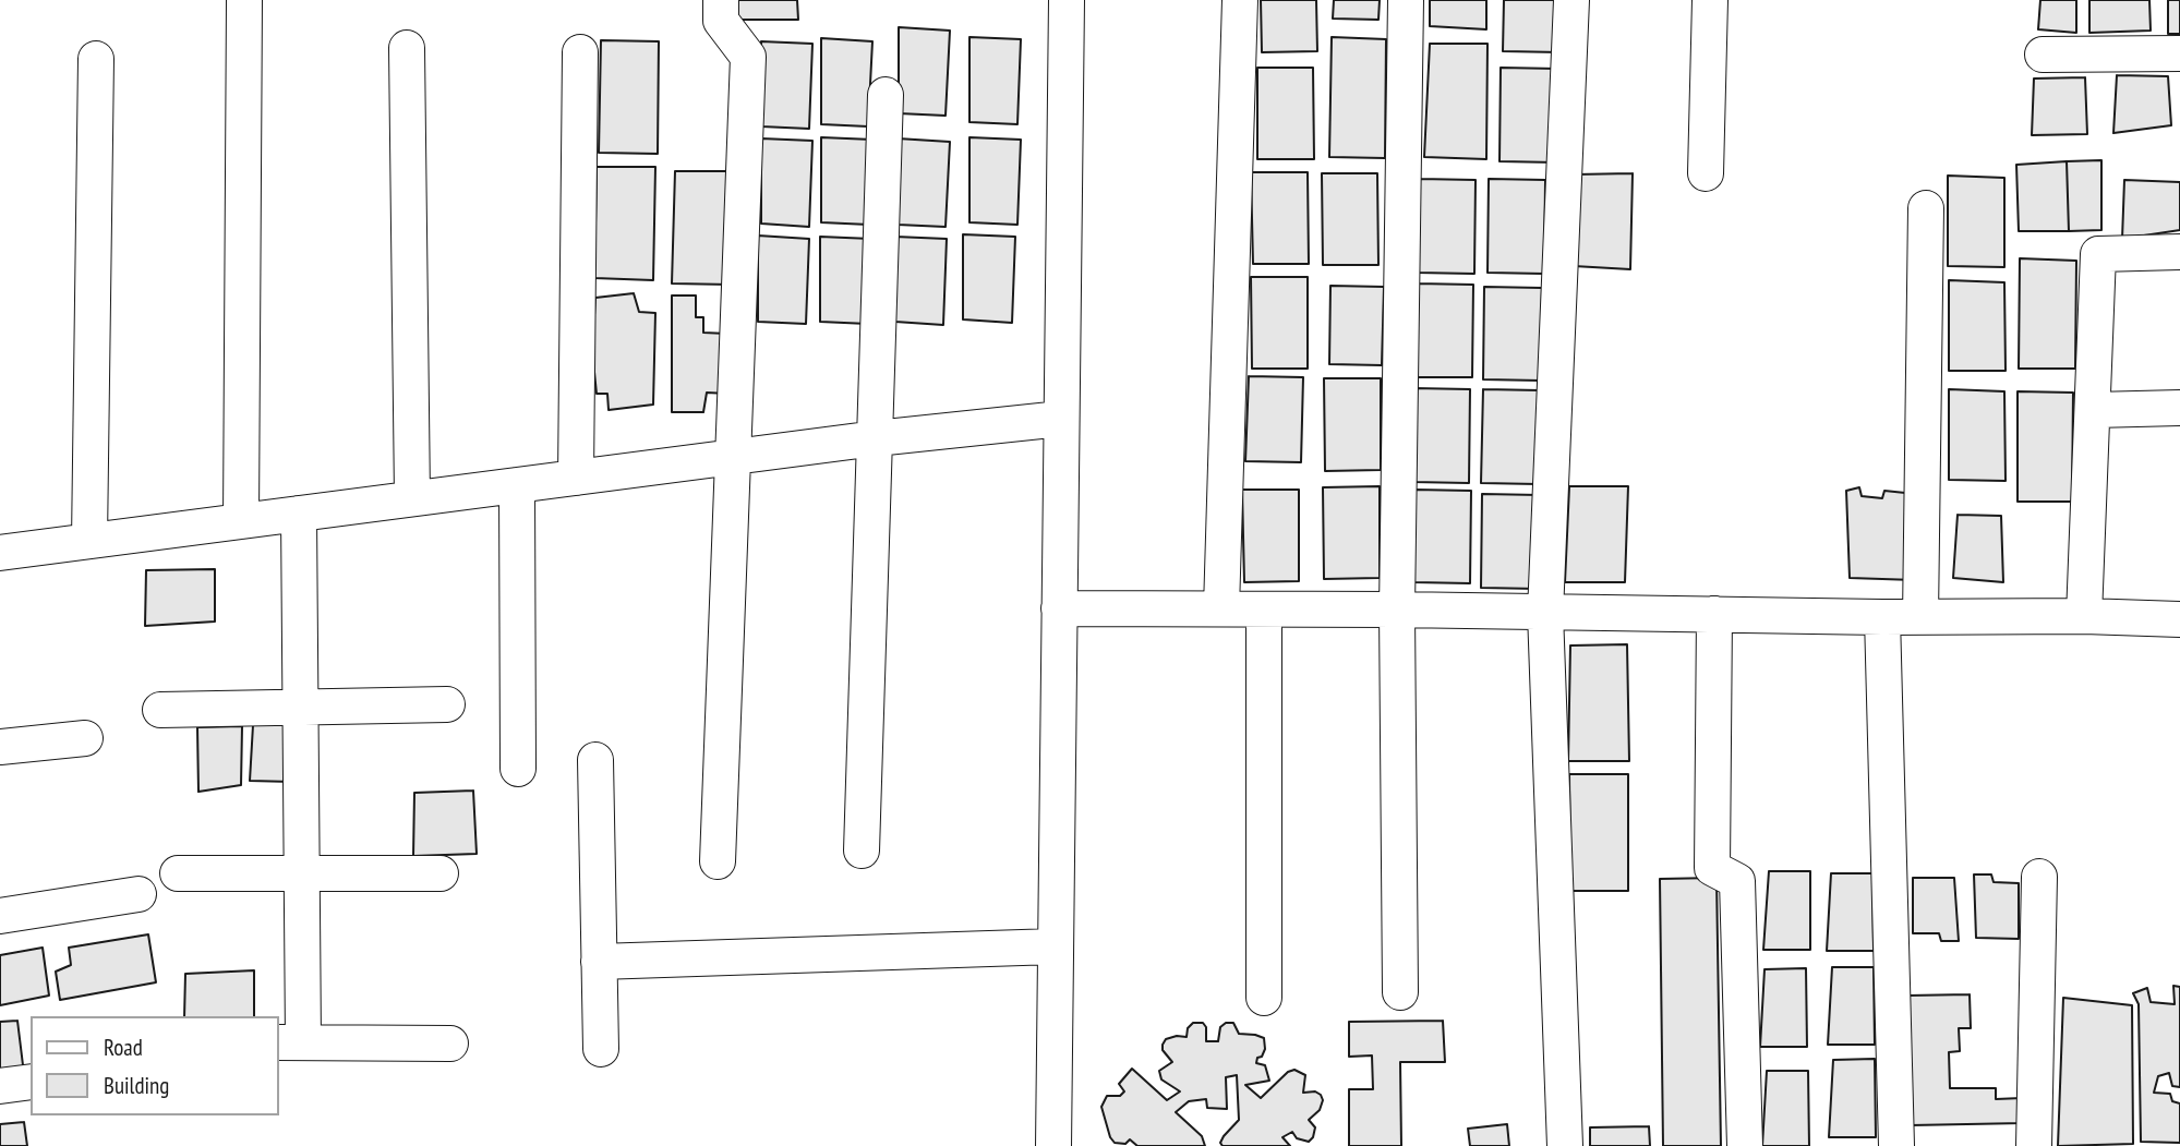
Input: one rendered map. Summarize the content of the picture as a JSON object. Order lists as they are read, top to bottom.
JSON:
{
  "legend": ["Road", "Building"]
}
